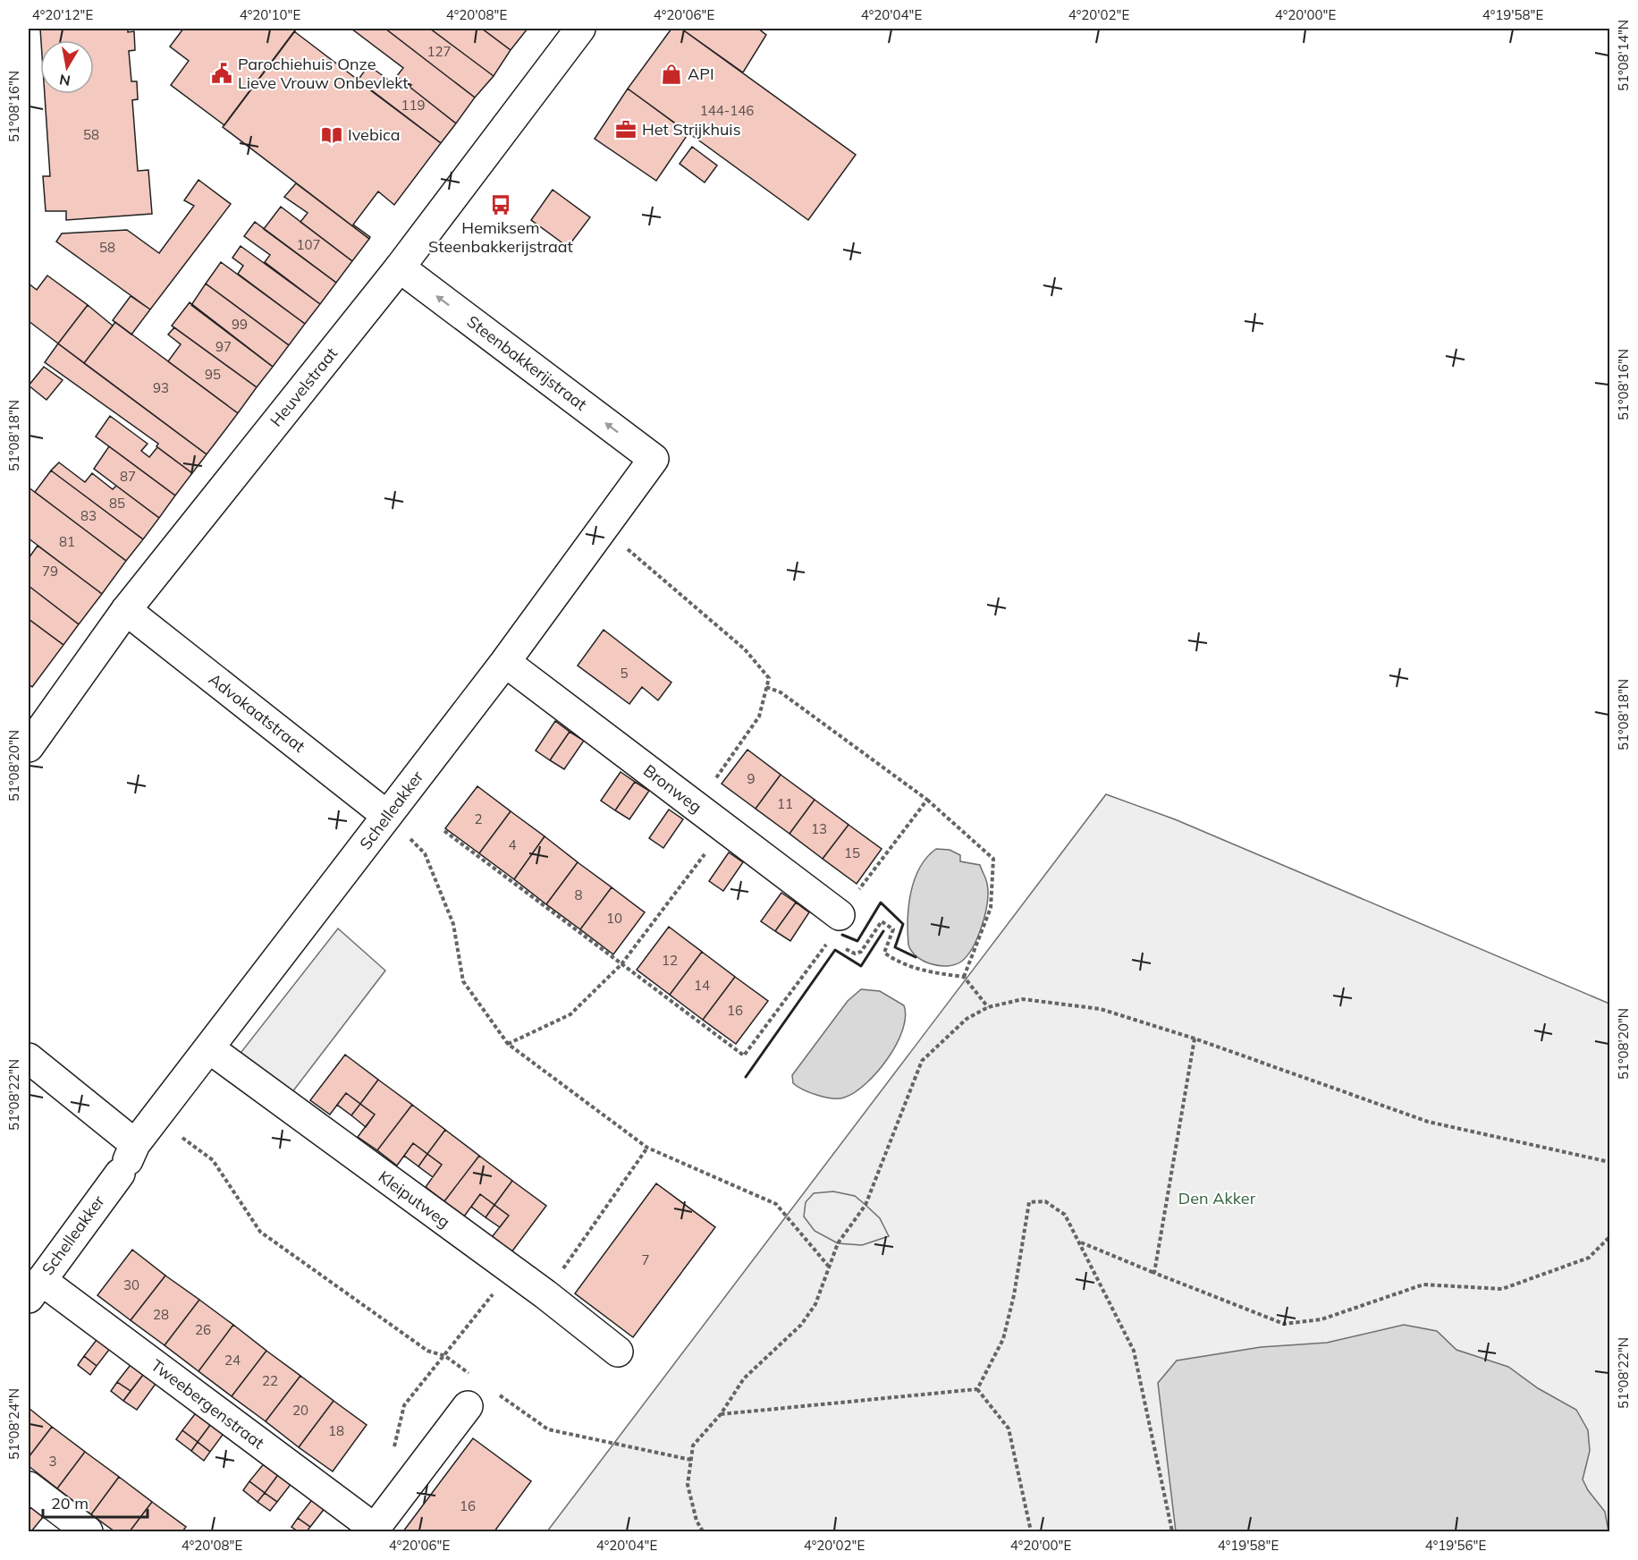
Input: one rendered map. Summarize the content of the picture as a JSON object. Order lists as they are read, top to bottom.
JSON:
{
  "streets": {
    "street": [
      "Steenbakkerijstraat",
      "Heuvelstraat",
      "Advokaatstraat",
      "Bronweg",
      "Schelleakker",
      "Kleiputweg",
      "Tweebergenstraat"
    ]
  },
  "crossings": [
    ["Steenbakkerijstraat", "Heuvelstraat"],
    ["Steenbakkerijstraat", "Schelleakker"],
    ["Heuvelstraat", "Advokaatstraat"],
    ["Advokaatstraat", "Schelleakker"],
    ["Bronweg", "Schelleakker"],
    ["Schelleakker", "Kleiputweg"],
    ["Schelleakker", "Tweebergenstraat"]
  ],
  "one_way": ["Steenbakkerijstraat"],
  "parks": ["Den Akker"],
  "places": {
    "public building": ["Parochiehuis Onze Lieve Vrouw Onbevlekt"],
    "shop": ["API"],
    "office": ["Het Strijkhuis"],
    "library": ["Ivebica"],
    "bus stop": ["Hemiksem Steenbakkerijstraat"]
  },
  "house_numbers": [
    "127",
    "119",
    "144-146",
    "58",
    "107",
    "58",
    "99",
    "97",
    "95",
    "93",
    "87",
    "85",
    "83",
    "81",
    "79",
    "5",
    "9",
    "11",
    "2",
    "13",
    "4",
    "15",
    "8",
    "10",
    "12",
    "14",
    "16",
    "7",
    "30",
    "28",
    "26",
    "24",
    "22",
    "20",
    "18",
    "3",
    "16"
  ],
  "scale_bar": "20 m",
  "north": "bottom",
  "coordinates": [
    "4°20'12\"E",
    "4°20'10\"E",
    "4°20'08\"E",
    "4°20'06\"E",
    "4°20'04\"E",
    "4°20'02\"E",
    "4°20'00\"E",
    "4°19'58\"E",
    "51°08'14\"N",
    "51°08'16\"N",
    "51°08'18\"N",
    "51°08'20\"N",
    "51°08'22\"N",
    "51°08'24\"N",
    "4°19'56\"E"
  ]
}
